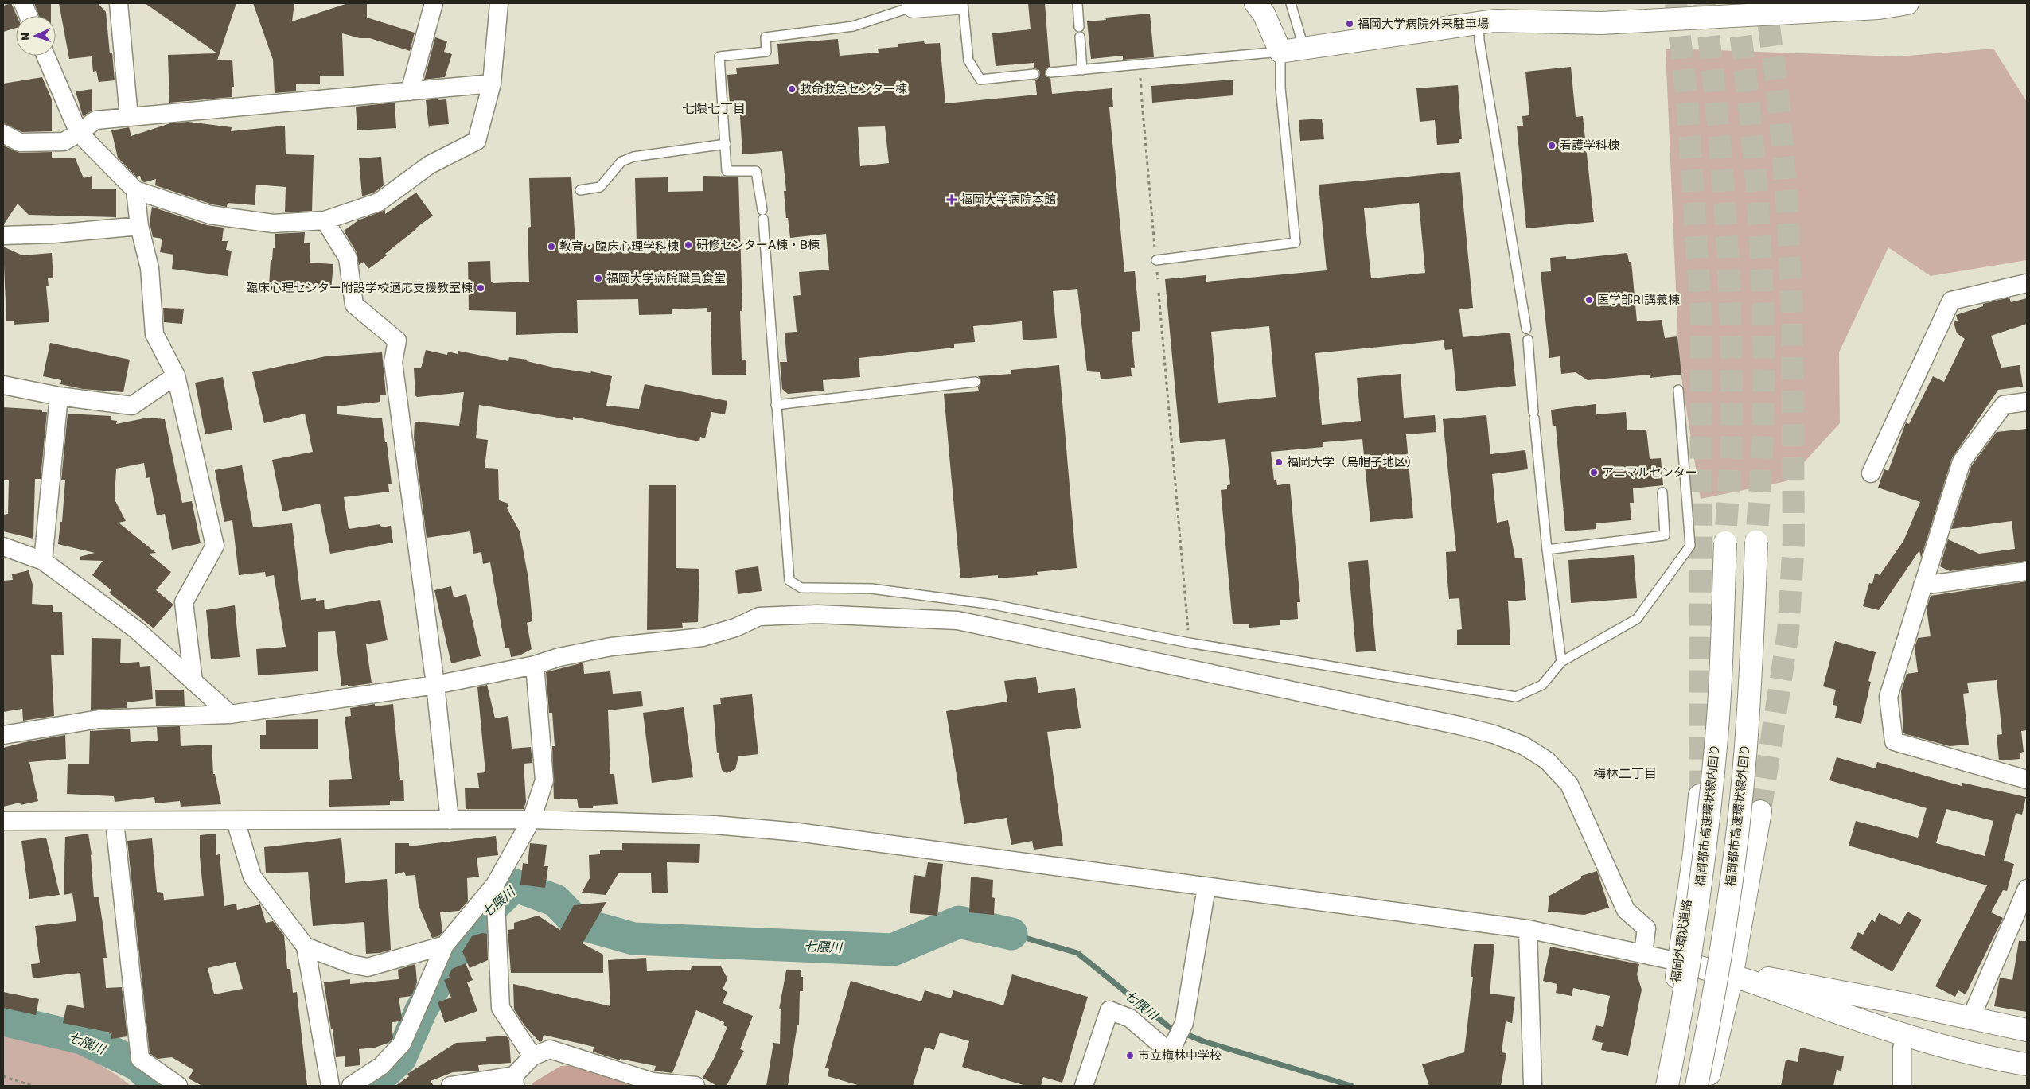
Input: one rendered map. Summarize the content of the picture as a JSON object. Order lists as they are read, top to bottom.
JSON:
{
  "streets": {
    "main road": ["福岡都市高速環状線内回り", "福岡都市高速環状線外回り", "福岡外環状道路"]
  },
  "districts": ["七隈七丁目", "梅林二丁目"],
  "water": ["七隈川"],
  "places": {
    "other": [
      "福岡大学病院外来駐車場",
      "救命救急センター棟",
      "看護学科棟",
      "研修センターA棟・B棟",
      "教育・臨床心理学科棟",
      "福岡大学病院職員食堂",
      "臨床心理センター附設学校適応支援教室棟",
      "医学部RI講義棟",
      "福岡大学（烏帽子地区）",
      "アニマルセンター",
      "市立梅林中学校"
    ],
    "health": ["福岡大学病院本館"]
  },
  "north": "left"
}
